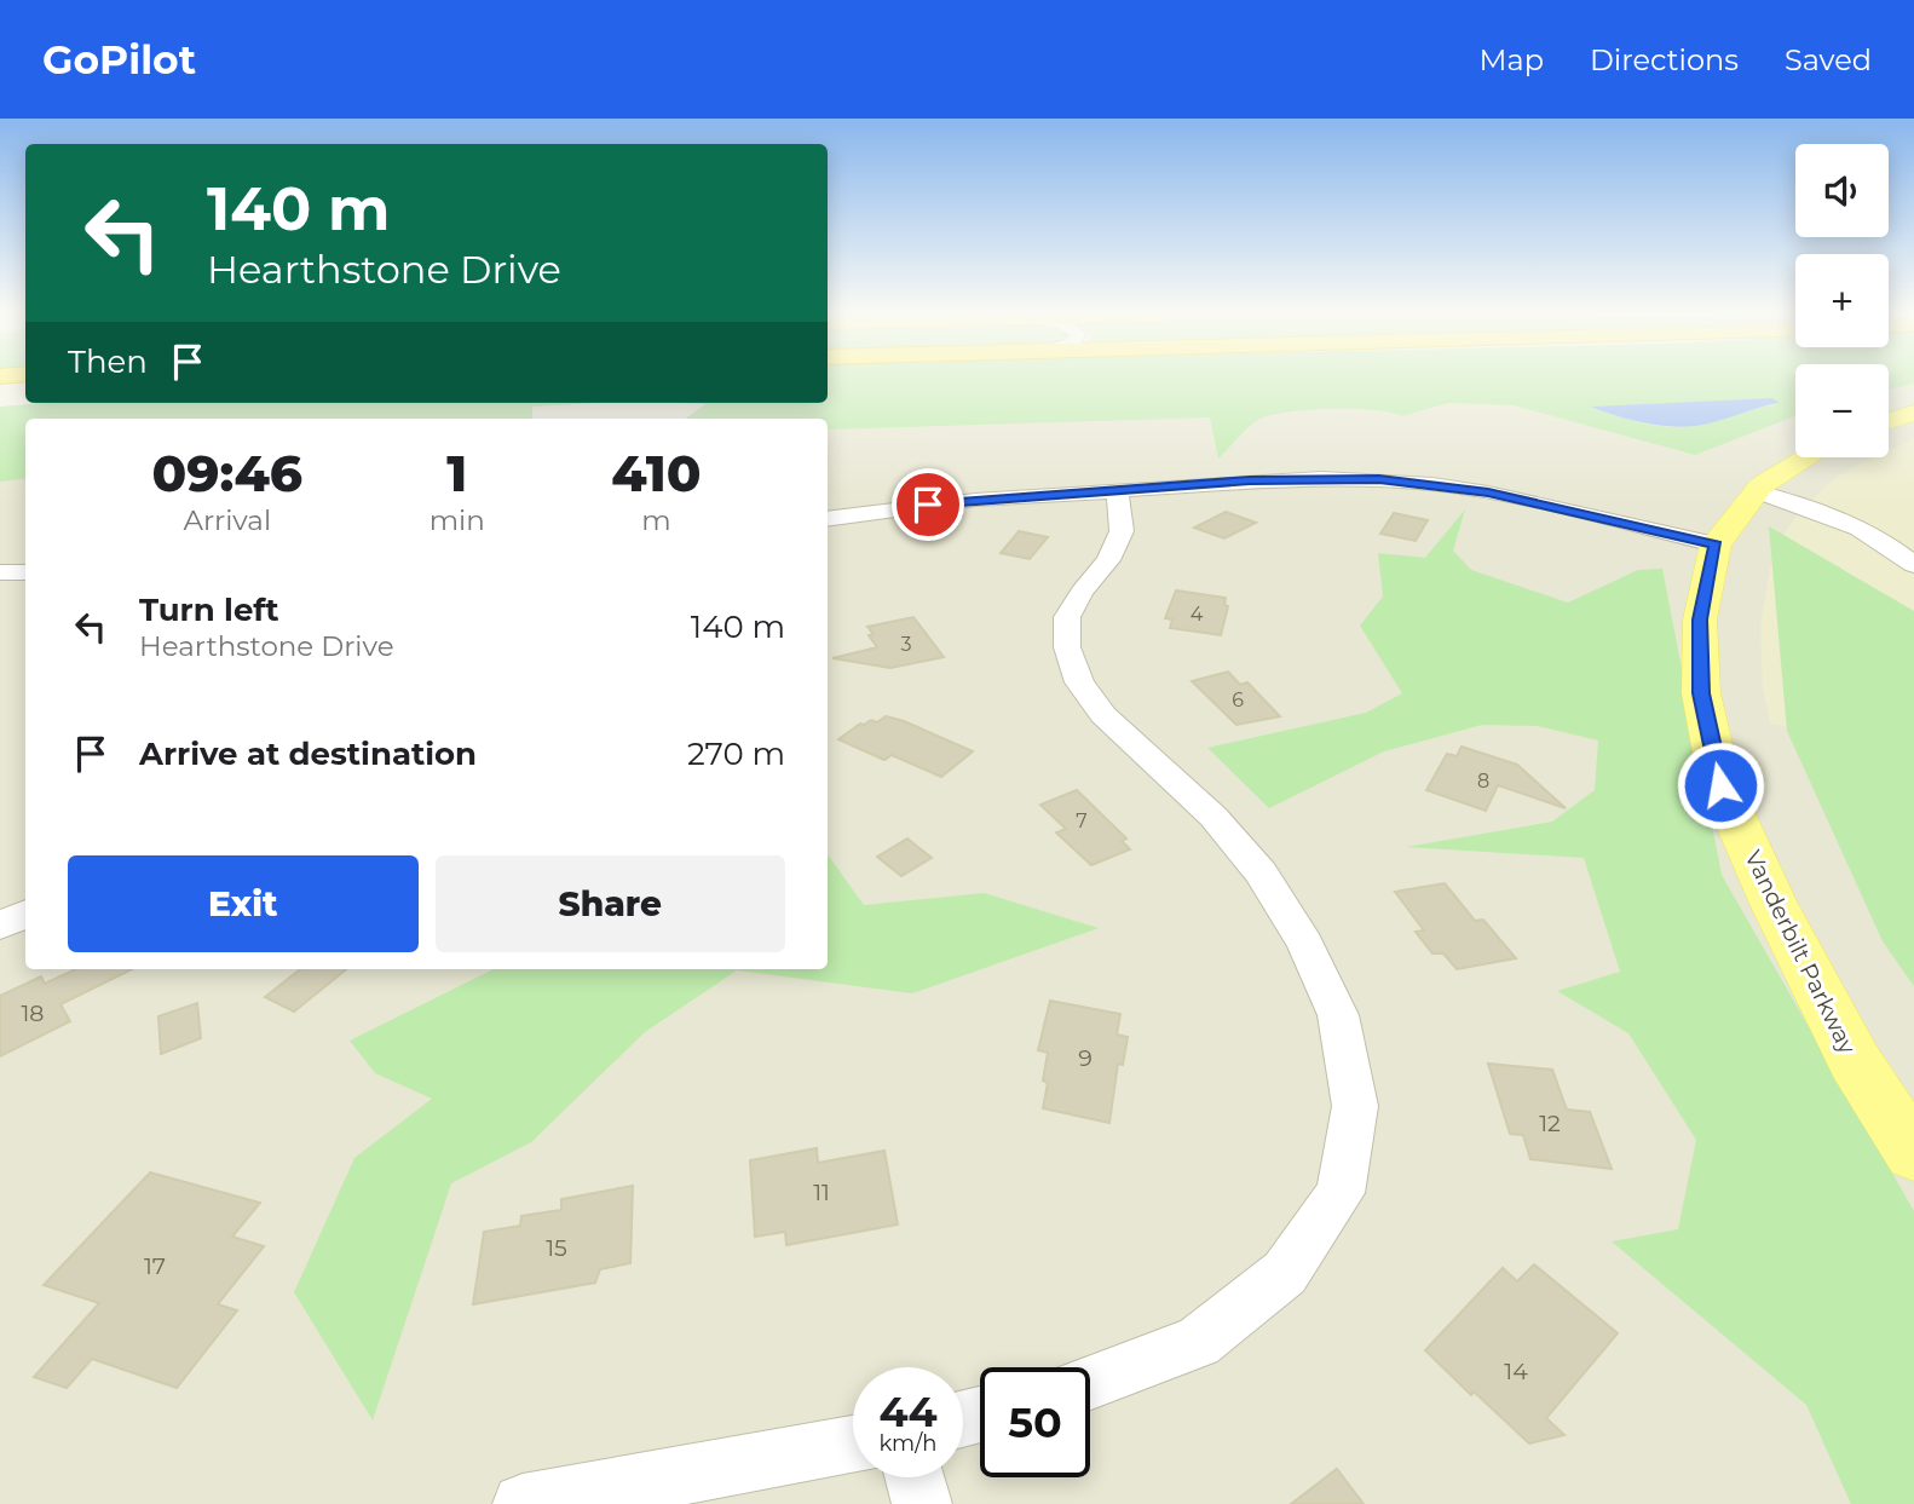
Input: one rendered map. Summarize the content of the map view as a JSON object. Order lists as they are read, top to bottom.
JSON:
{
  "streets": {
    "main road": ["Vanderbilt Parkway"]
  },
  "house_numbers": [
    "4",
    "3",
    "6",
    "8",
    "7",
    "18",
    "9",
    "12",
    "11",
    "15",
    "17",
    "14"
  ],
  "page": {
    "header": "GoPilot",
    "nav": ["Map", "Directions", "Saved"],
    "map_buttons": ["+", "−"],
    "turn": ["140 m", "Hearthstone Drive"],
    "then": "Then",
    "eta": [
      "09:46",
      "Arrival",
      "1",
      "min",
      "410",
      "m"
    ],
    "list": [
      {
        "name": "Turn left",
        "note": "Hearthstone Drive",
        "value": "140 m"
      },
      {
        "name": "Arrive at destination",
        "value": "270 m"
      }
    ],
    "buttons": ["Exit", "Share"],
    "speed": "44 km/h",
    "limit": "50"
  }
}
